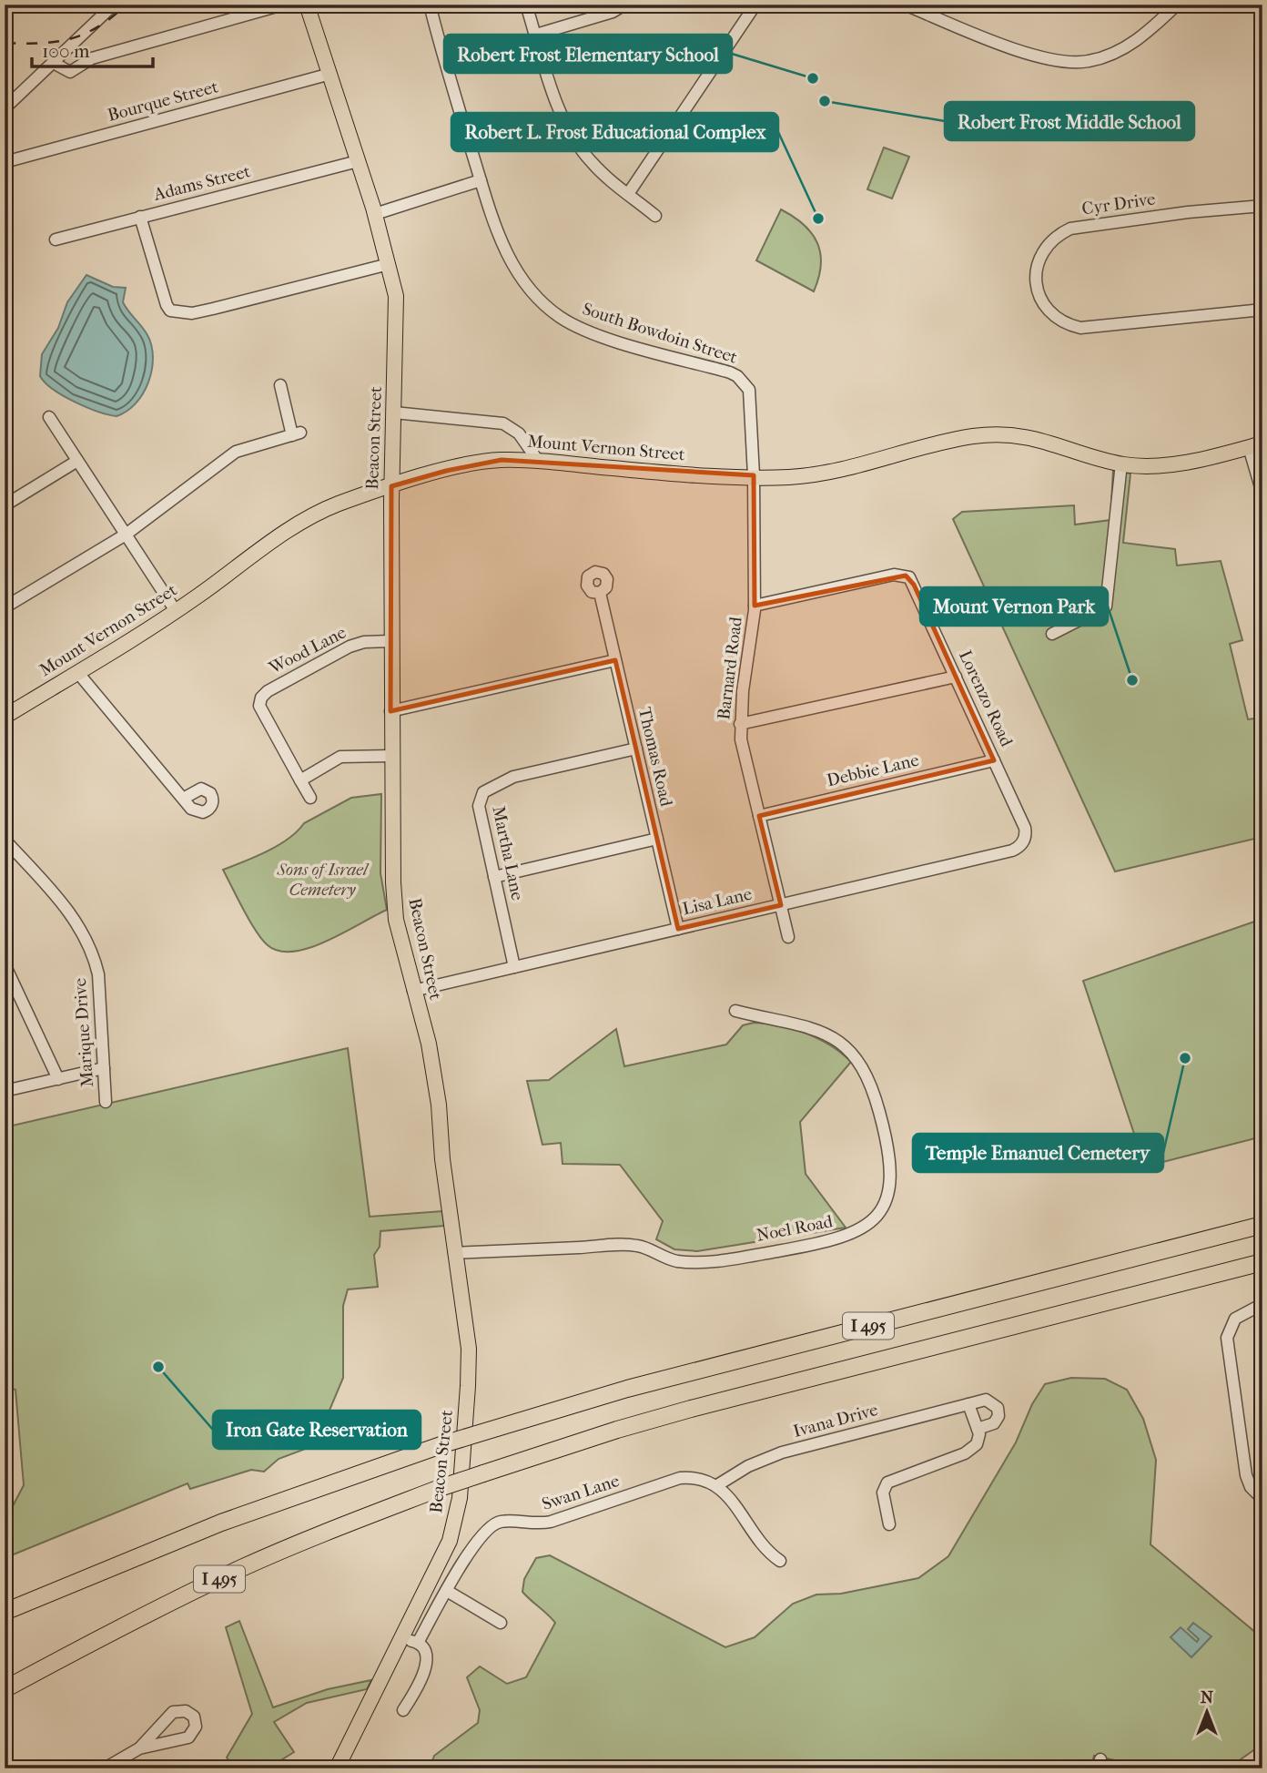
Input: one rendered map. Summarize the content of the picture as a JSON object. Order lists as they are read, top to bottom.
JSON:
{
  "streets": {
    "highway": ["I 495"],
    "main road": ["Beacon Street", "Mount Vernon Street"],
    "street": [
      "Bourque Street",
      "Adams Street",
      "Cyr Drive",
      "South Bowdoin Street",
      "Wood Lane",
      "Barnard Road",
      "Lorenzo Road",
      "Thomas Road",
      "Debbie Lane",
      "Martha Lane",
      "Lisa Lane",
      "Marique Drive",
      "Noel Road",
      "Ivana Drive",
      "Swan Lane"
    ]
  },
  "crossings": [
    ["Bourque Street", "Beacon Street"],
    ["Adams Street", "Beacon Street"],
    ["South Bowdoin Street", "Barnard Road"],
    ["Beacon Street", "Mount Vernon Street"],
    ["Beacon Street", "Wood Lane"],
    ["Beacon Street", "Lisa Lane"],
    ["Beacon Street", "Noel Road"],
    ["Mount Vernon Street", "Barnard Road"],
    ["Barnard Road", "Lorenzo Road"],
    ["Barnard Road", "Debbie Lane"],
    ["Barnard Road", "Lisa Lane"],
    ["Lorenzo Road", "Debbie Lane"],
    ["Lorenzo Road", "Lisa Lane"],
    ["Thomas Road", "Martha Lane"],
    ["Thomas Road", "Lisa Lane"],
    ["Martha Lane", "Lisa Lane"],
    ["Ivana Drive", "Swan Lane"]
  ],
  "parks": ["Sons of Israel Cemetery"],
  "places": [
    "Robert Frost Elementary School",
    "Robert Frost Middle School",
    "Robert L. Frost Educational Complex",
    "Mount Vernon Park",
    "Temple Emanuel Cemetery",
    "Iron Gate Reservation"
  ],
  "scale_bar": "100 m",
  "north": "top"
}
